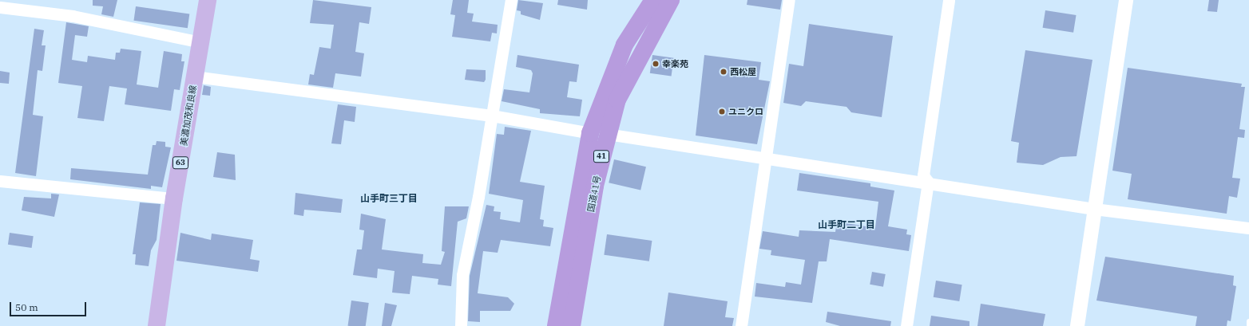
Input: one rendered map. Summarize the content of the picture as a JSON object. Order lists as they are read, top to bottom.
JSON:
{
  "streets": {
    "highway": ["41", "国道41号"],
    "main road": ["美濃加茂和良線", "63"]
  },
  "districts": ["山手町三丁目", "山手町二丁目"],
  "places": ["幸楽苑", "西松屋", "ユニクロ"],
  "scale_bar": "50 m"
}
